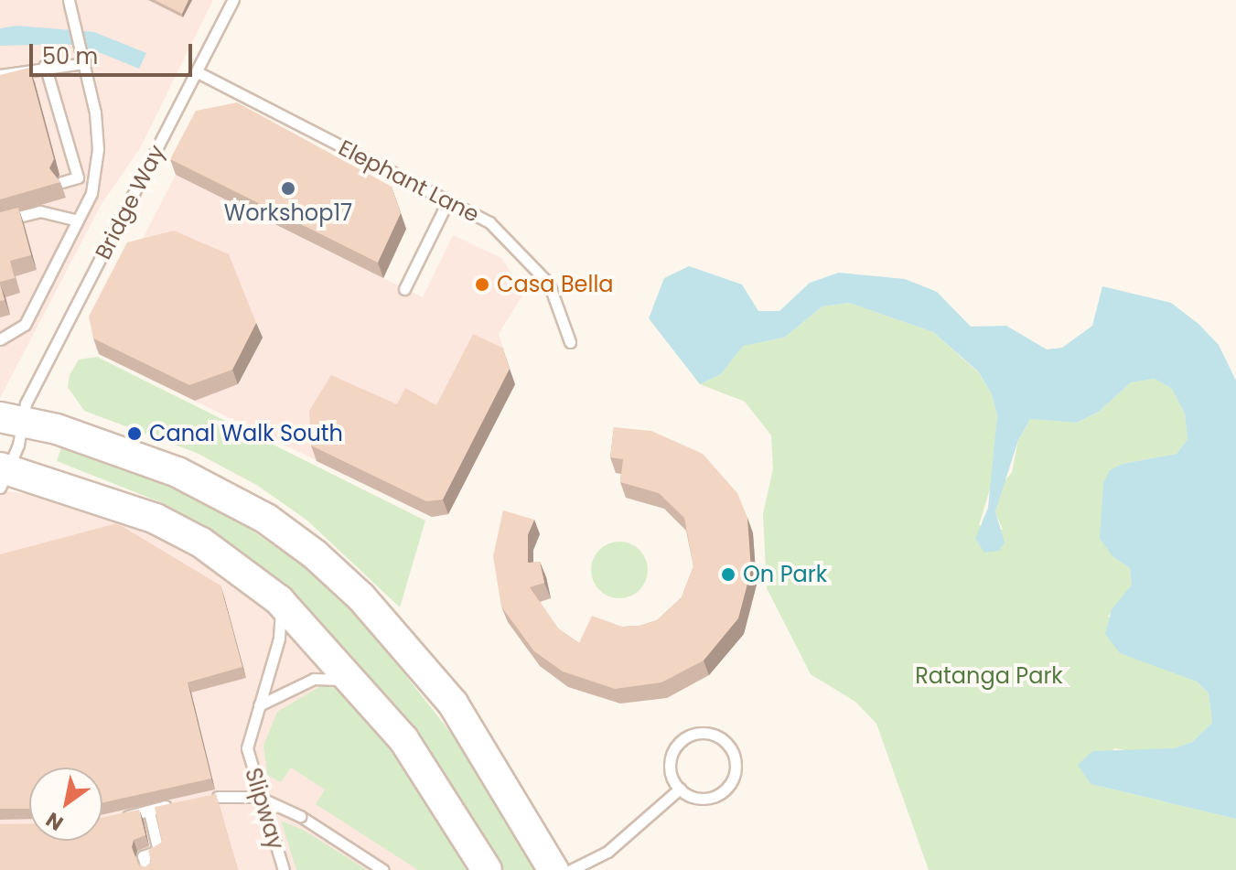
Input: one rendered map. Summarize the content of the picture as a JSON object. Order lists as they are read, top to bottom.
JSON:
{
  "streets": {
    "lane": ["Elephant Lane", "Bridge Way", "Slipway"]
  },
  "crossings": [
    ["Elephant Lane", "Bridge Way"]
  ],
  "parks": ["Ratanga Park"],
  "places": [
    "Workshop17",
    "Casa Bella",
    "Canal Walk South",
    "On Park"
  ],
  "scale_bar": "50 m",
  "north": "bottom left"
}
